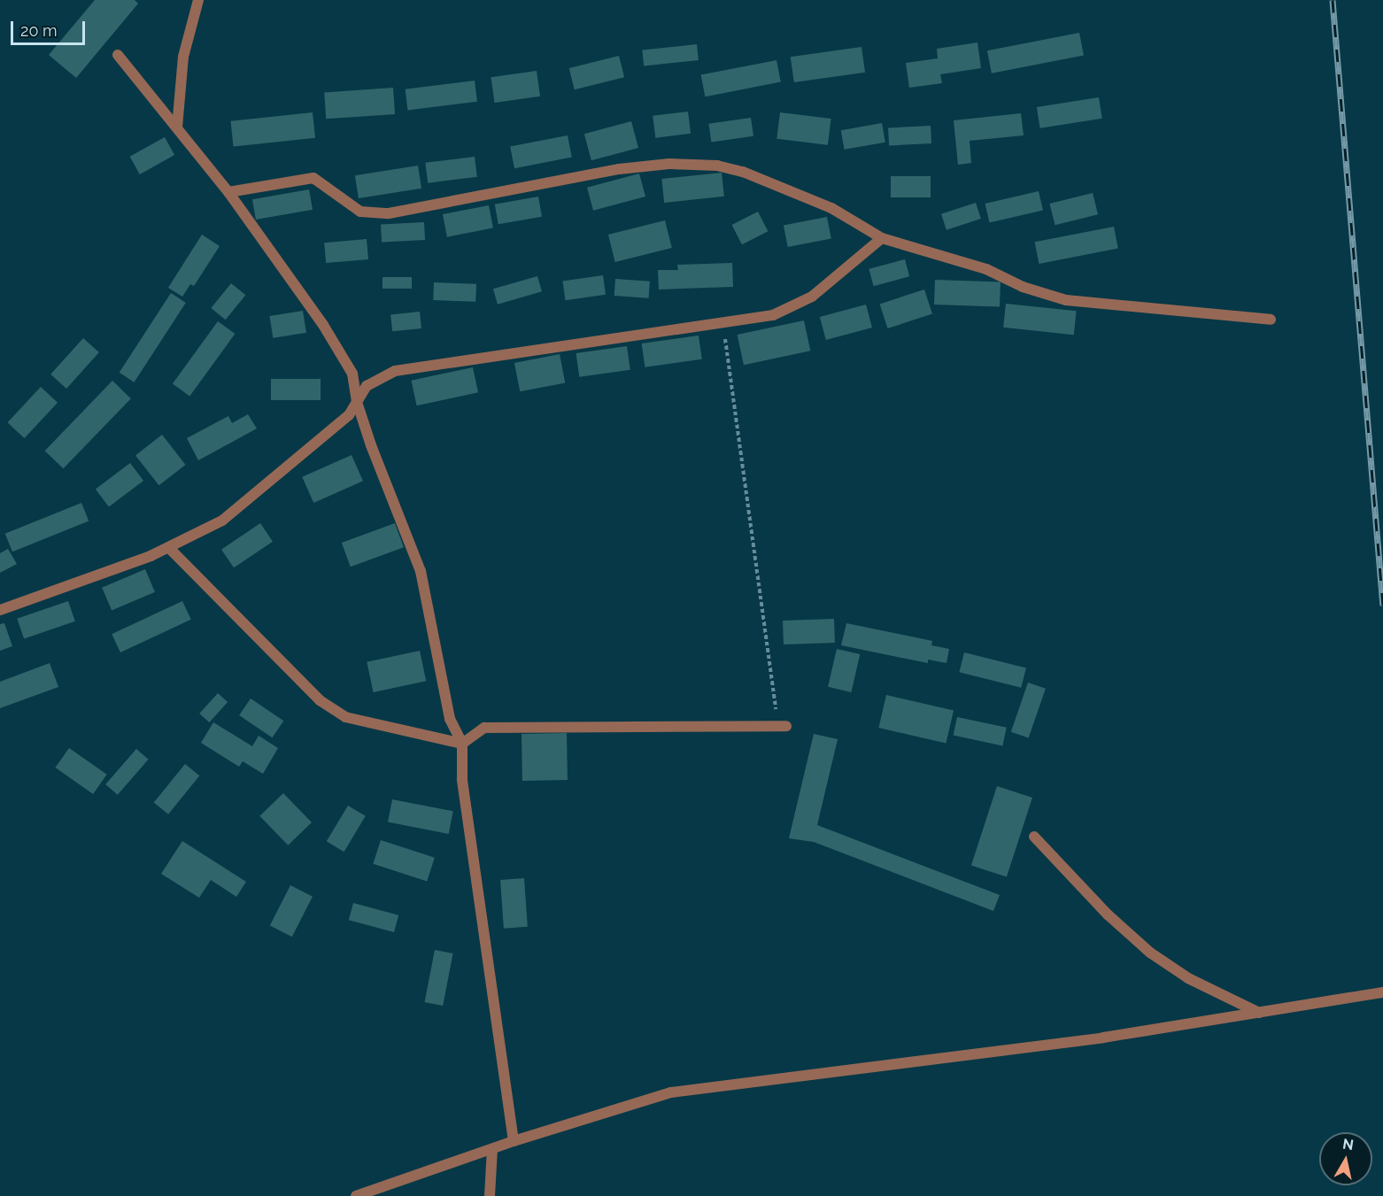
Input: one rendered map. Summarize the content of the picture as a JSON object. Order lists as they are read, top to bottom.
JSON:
{
  "scale_bar": "20 m",
  "north": "top"
}
